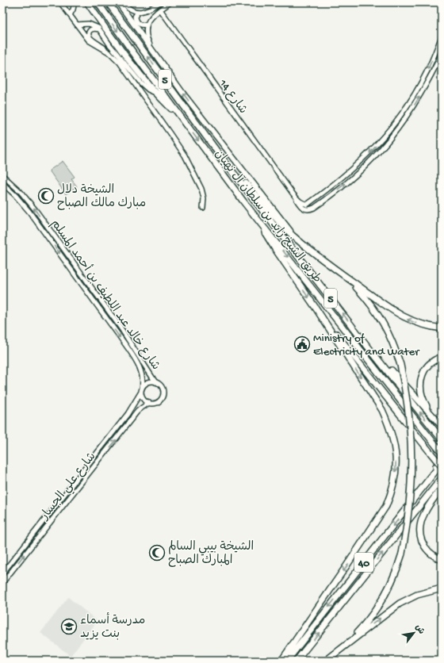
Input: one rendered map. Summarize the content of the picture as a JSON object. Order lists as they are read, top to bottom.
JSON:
{
  "streets": {
    "highway": ["5", "طريق الشيخ زايد بن سلطان آل نهيان", "40"],
    "street": ["شارع 14", "شارع خالد عبد اللطيف بن أحمد المسلم", "شارع علي الجسار"]
  },
  "crossings": [
    ["5", "طريق الشيخ زايد بن سلطان آل نهيان"],
    ["شارع خالد عبد اللطيف بن أحمد المسلم", "شارع علي الجسار"]
  ],
  "places": {
    "mosque": ["الشيخة دلال مبارك مالك الصباح", "الشيخة بيبي السالم المبارك الصباح"],
    "public building": ["Ministry of Electricity and Water"],
    "school or university": ["مدرسة أسماء بنت يزيد"]
  },
  "north": "top right"
}
